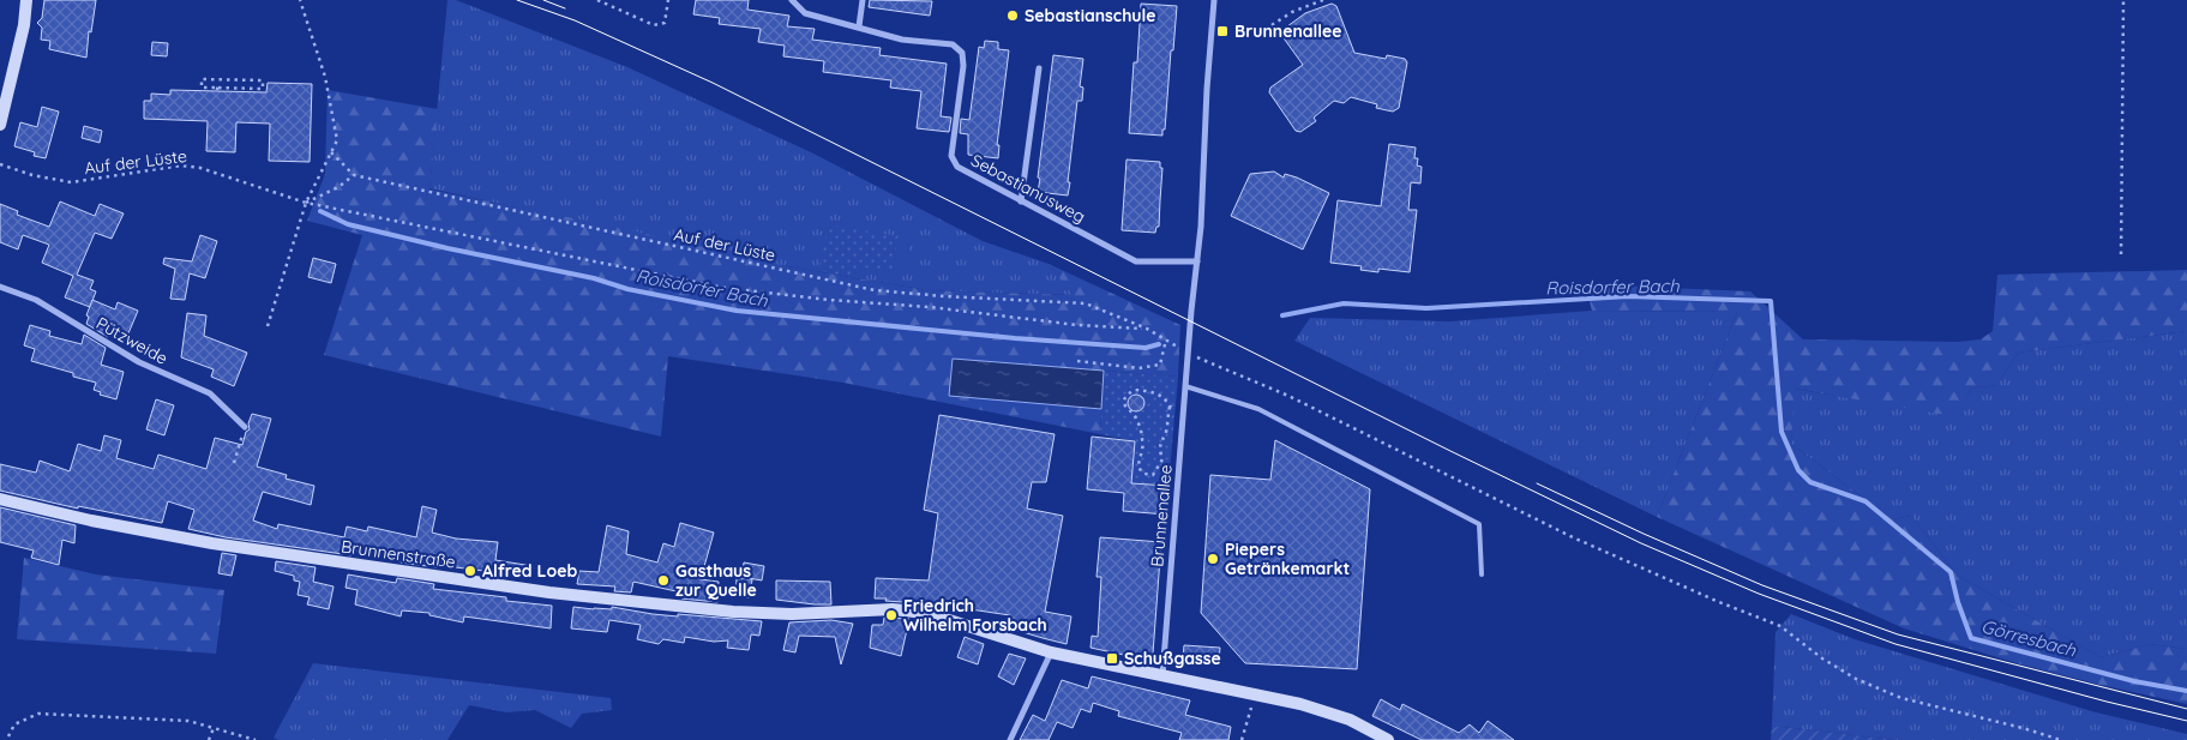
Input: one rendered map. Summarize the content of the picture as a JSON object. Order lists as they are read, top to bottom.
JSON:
{
  "streets": {
    "street": [
      "Sebastianusweg",
      "Pützweide",
      "Brunnenallee",
      "Brunnenstraße"
    ],
    "path": ["Auf der Lüste"]
  },
  "crossings": [
    ["Auf der Lüste", "Brunnenallee"],
    ["Sebastianusweg", "Brunnenallee"],
    ["Brunnenallee", "Brunnenstraße"]
  ],
  "water": ["Roisdorfer Bach", "Görresbach"],
  "places": {
    "other": [
      "Sebastianschule",
      "Piepers Getränkemarkt",
      "Alfred Loeb",
      "Gasthaus zur Quelle",
      "Friedrich Wilhelm Forsbach"
    ],
    "transit": ["Brunnenallee", "Schußgasse"]
  }
}
